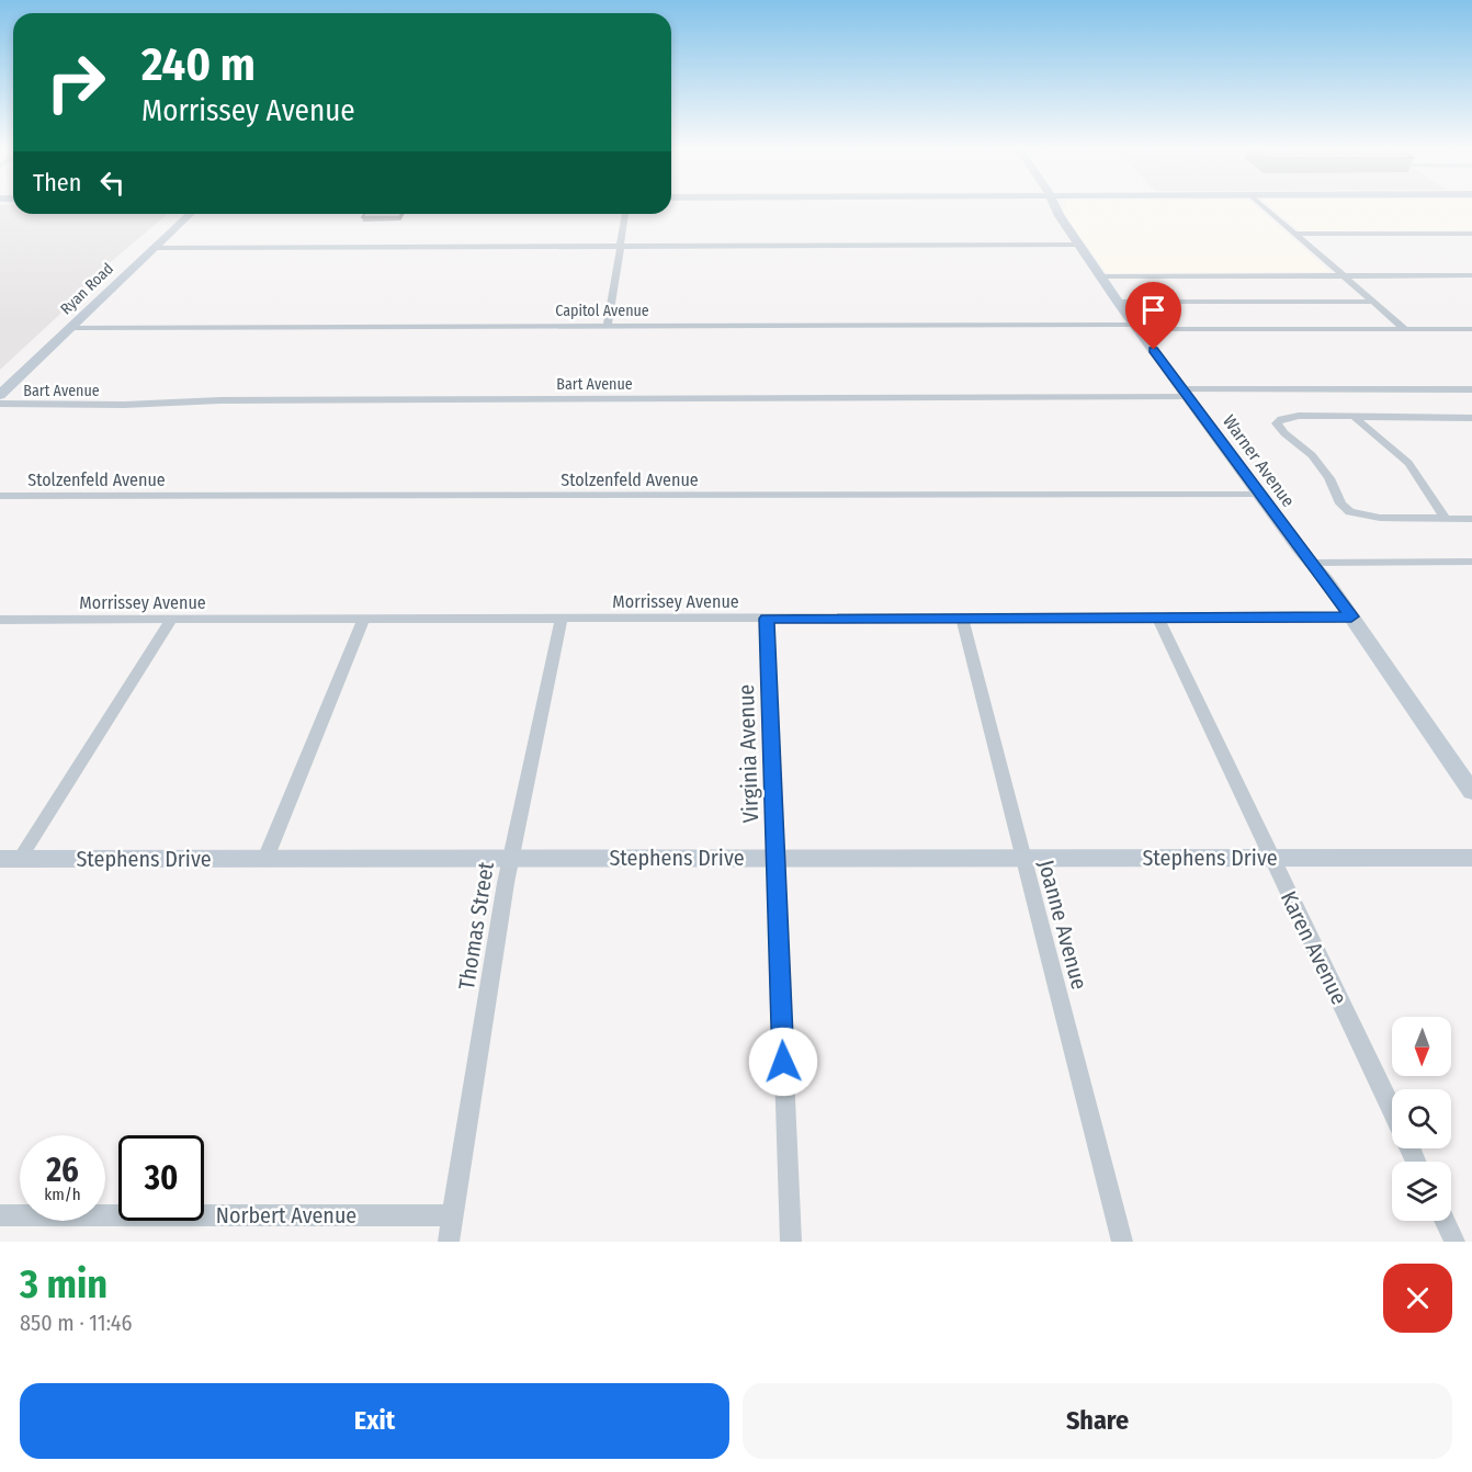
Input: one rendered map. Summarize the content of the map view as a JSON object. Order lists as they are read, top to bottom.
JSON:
{
  "streets": {
    "street": [
      "Ryan Road",
      "Capitol Avenue",
      "Bart Avenue",
      "Warner Avenue",
      "Stolzenfeld Avenue",
      "Morrissey Avenue",
      "Virginia Avenue",
      "Stephens Drive",
      "Joanne Avenue",
      "Thomas Street",
      "Karen Avenue",
      "Norbert Avenue"
    ]
  },
  "crossings": [
    ["Ryan Road", "Capitol Avenue"],
    ["Capitol Avenue", "Warner Avenue"],
    ["Bart Avenue", "Warner Avenue"],
    ["Warner Avenue", "Stolzenfeld Avenue"],
    ["Warner Avenue", "Morrissey Avenue"],
    ["Morrissey Avenue", "Virginia Avenue"],
    ["Morrissey Avenue", "Joanne Avenue"],
    ["Morrissey Avenue", "Thomas Street"],
    ["Morrissey Avenue", "Karen Avenue"],
    ["Virginia Avenue", "Stephens Drive"],
    ["Stephens Drive", "Joanne Avenue"],
    ["Stephens Drive", "Thomas Street"],
    ["Stephens Drive", "Karen Avenue"],
    ["Thomas Street", "Norbert Avenue"]
  ],
  "north": "bottom",
  "page": {
    "turn": ["240 m", "Morrissey Avenue"],
    "then": "Then",
    "speed": "26 km/h",
    "limit": "30",
    "heading": ["3 min", "850 m · 11:46"],
    "buttons": ["Exit", "Share"]
  }
}
